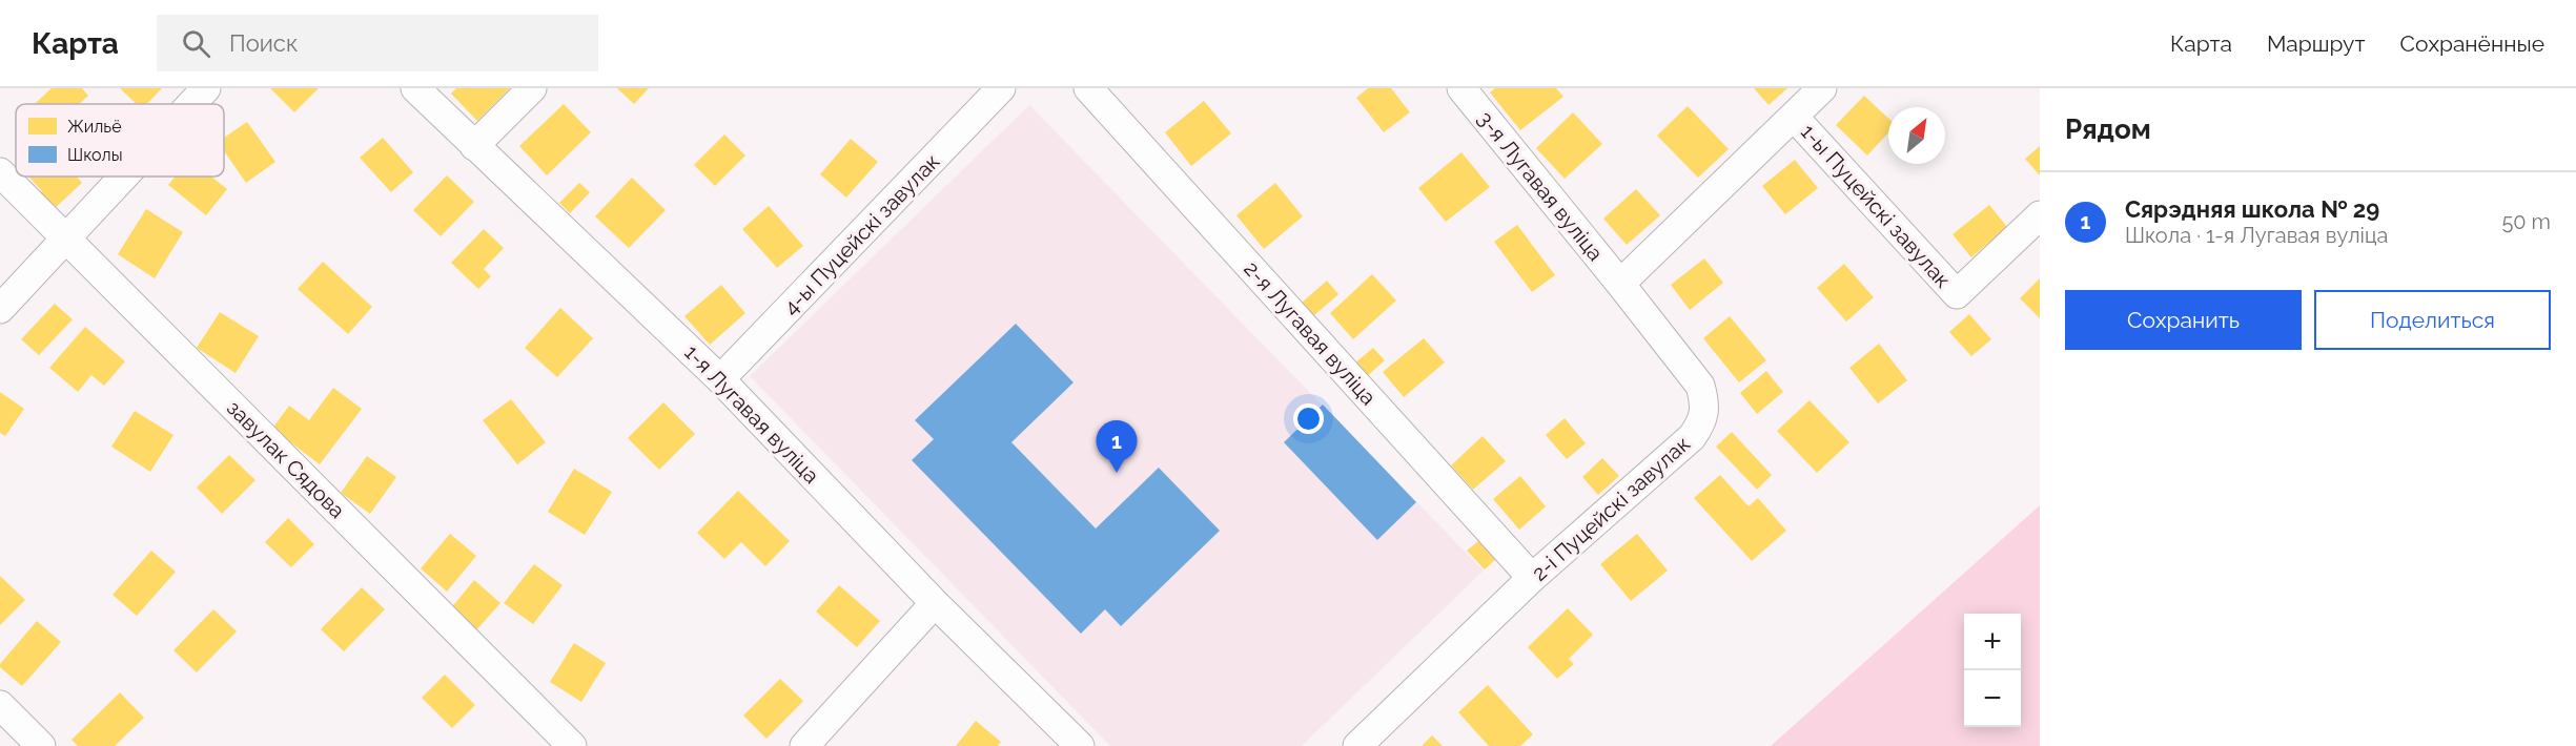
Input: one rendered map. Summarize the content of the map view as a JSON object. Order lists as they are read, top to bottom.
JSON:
{
  "streets": {
    "street": [
      "3-я Лугавая вуліца",
      "1-ы Пуцейскі завулак",
      "4-ы Пуцейскі завулак",
      "2-я Лугавая вуліца",
      "1-я Лугавая вуліца",
      "завулак Сядова",
      "2-і Пуцейскі завулак"
    ]
  },
  "crossings": [
    ["3-я Лугавая вуліца", "2-і Пуцейскі завулак"],
    ["4-ы Пуцейскі завулак", "1-я Лугавая вуліца"],
    ["2-я Лугавая вуліца", "2-і Пуцейскі завулак"]
  ],
  "legend": ["Жильё", "Школы"],
  "north": "top right",
  "page": {
    "header": "Карта",
    "search": "Поиск",
    "nav": ["Карта", "Маршрут", "Сохранённые"],
    "heading": "Рядом",
    "list": [
      {
        "mark": "1",
        "name": "Сярэдняя школа № 29",
        "note": "Школа · 1-я Лугавая вуліца",
        "value": "50 m"
      }
    ],
    "buttons": ["Сохранить", "Поделиться"],
    "pins": "1",
    "map_buttons": ["+", "−"]
  }
}
